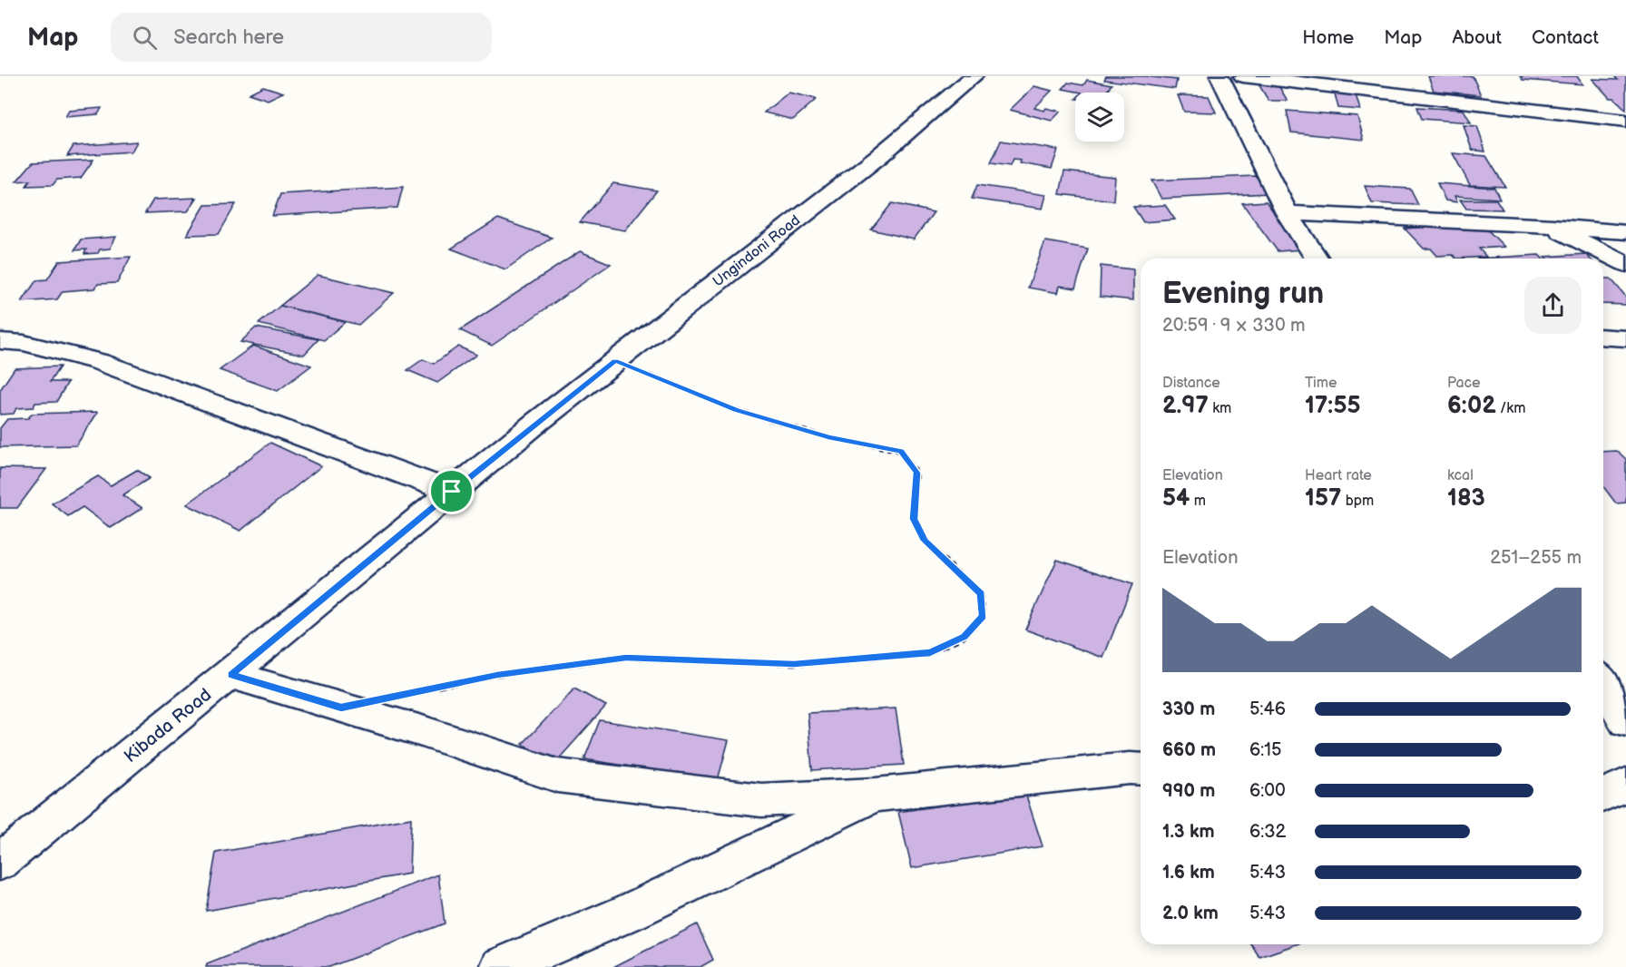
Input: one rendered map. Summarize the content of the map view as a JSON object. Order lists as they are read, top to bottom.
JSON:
{
  "streets": {
    "street": ["Ungindoni Road", "Kibada Road"]
  },
  "crossings": [
    ["Ungindoni Road", "Kibada Road"]
  ],
  "page": {
    "header": "Map",
    "search": "Search here",
    "nav": [
      "Home",
      "Map",
      "About",
      "Contact"
    ],
    "heading": ["Evening run", "20:59 · 9 × 330 m"],
    "stats": [
      ["Distance", "2.97 km"],
      ["Time", "17:55"],
      ["Pace", "6:02 /km"],
      ["Elevation", "54 m"],
      ["Heart rate", "157 bpm"],
      ["kcal", "183"]
    ],
    "chart": ["Elevation", "251–255 m"],
    "list": [
      {
        "name": "330 m",
        "note": "5:46"
      },
      {
        "name": "660 m",
        "note": "6:15"
      },
      {
        "name": "990 m",
        "note": "6:00"
      },
      {
        "name": "1.3 km",
        "note": "6:32"
      },
      {
        "name": "1.6 km",
        "note": "5:43"
      },
      {
        "name": "2.0 km",
        "note": "5:43"
      }
    ]
  }
}
